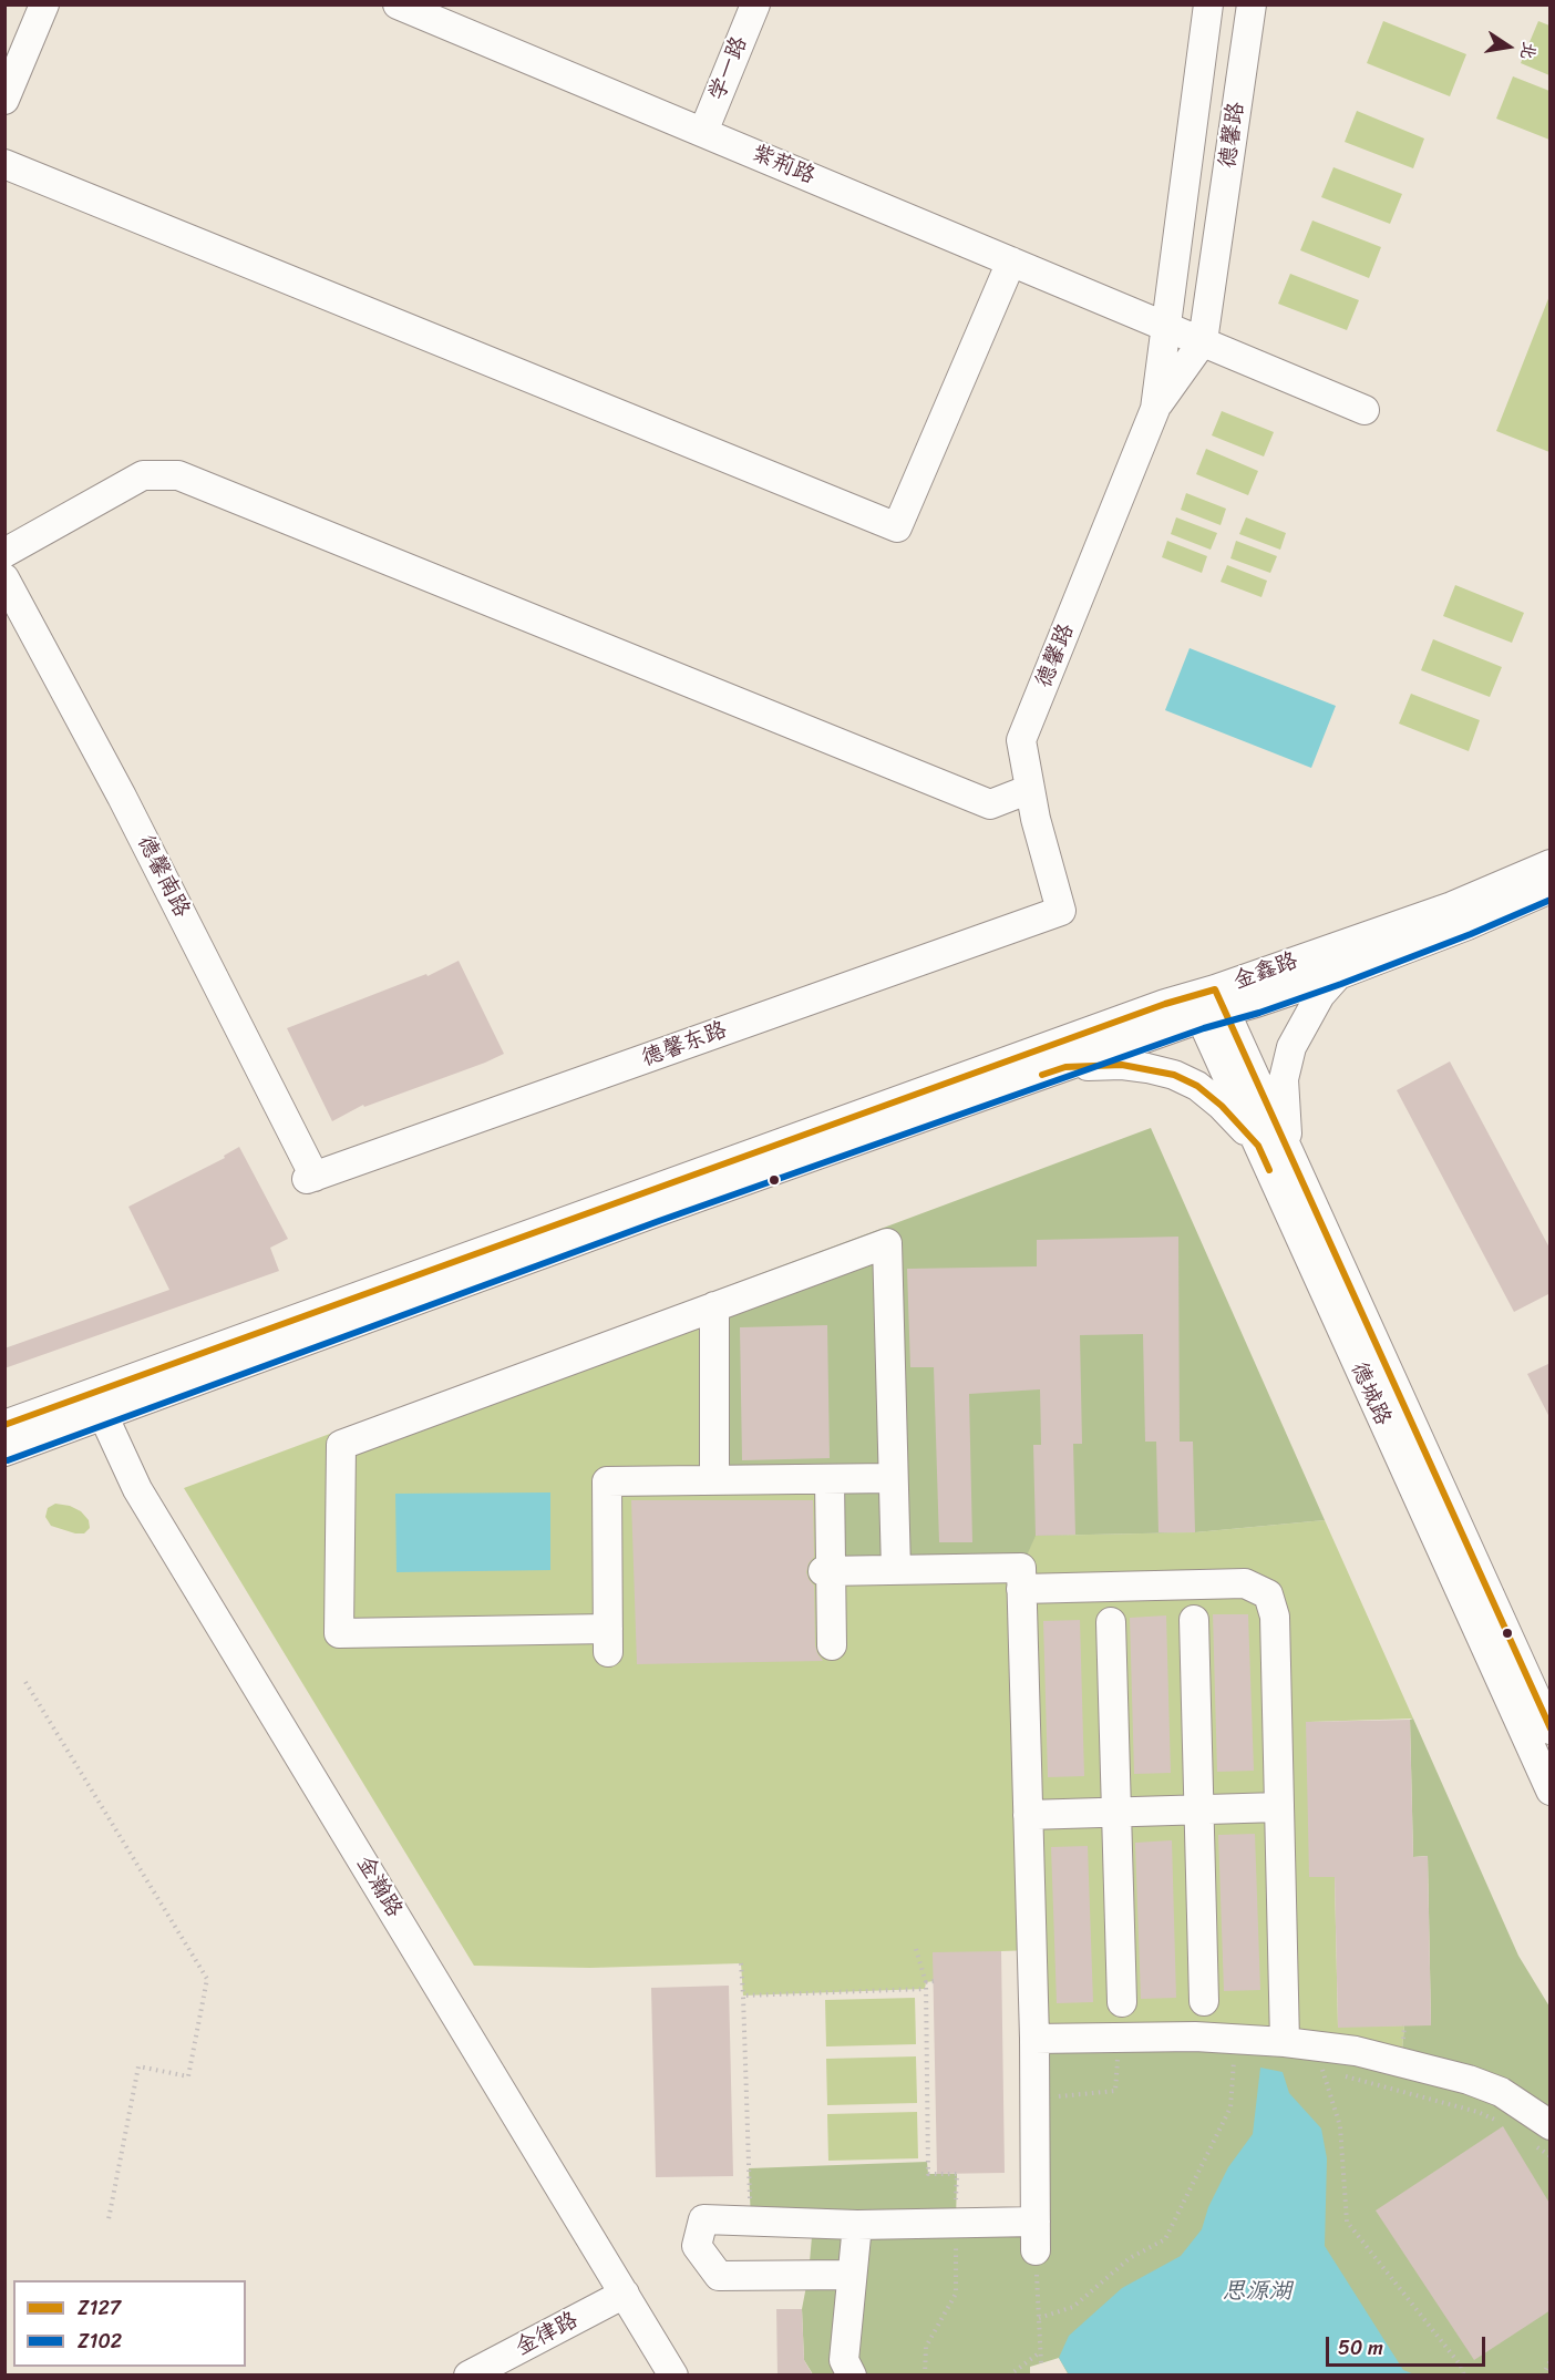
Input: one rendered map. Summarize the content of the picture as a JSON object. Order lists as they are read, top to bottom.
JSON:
{
  "streets": {
    "street": [
      "学一路",
      "德馨路",
      "紫荊路",
      "德馨南路",
      "金鑫路",
      "德馨东路",
      "德城路",
      "金瀚路",
      "金律路"
    ]
  },
  "crossings": [
    ["学一路", "紫荊路"],
    ["德馨路", "紫荊路"],
    ["德馨路", "德馨东路"],
    ["德馨南路", "德馨东路"],
    ["金鑫路", "德城路"],
    ["金鑫路", "金瀚路"],
    ["金瀚路", "金律路"]
  ],
  "water": ["思源湖"],
  "lines": ["transit line Z102", "transit line Z127"],
  "legend": ["Z127", "Z102"],
  "scale_bar": "50 m",
  "north": "right"
}
